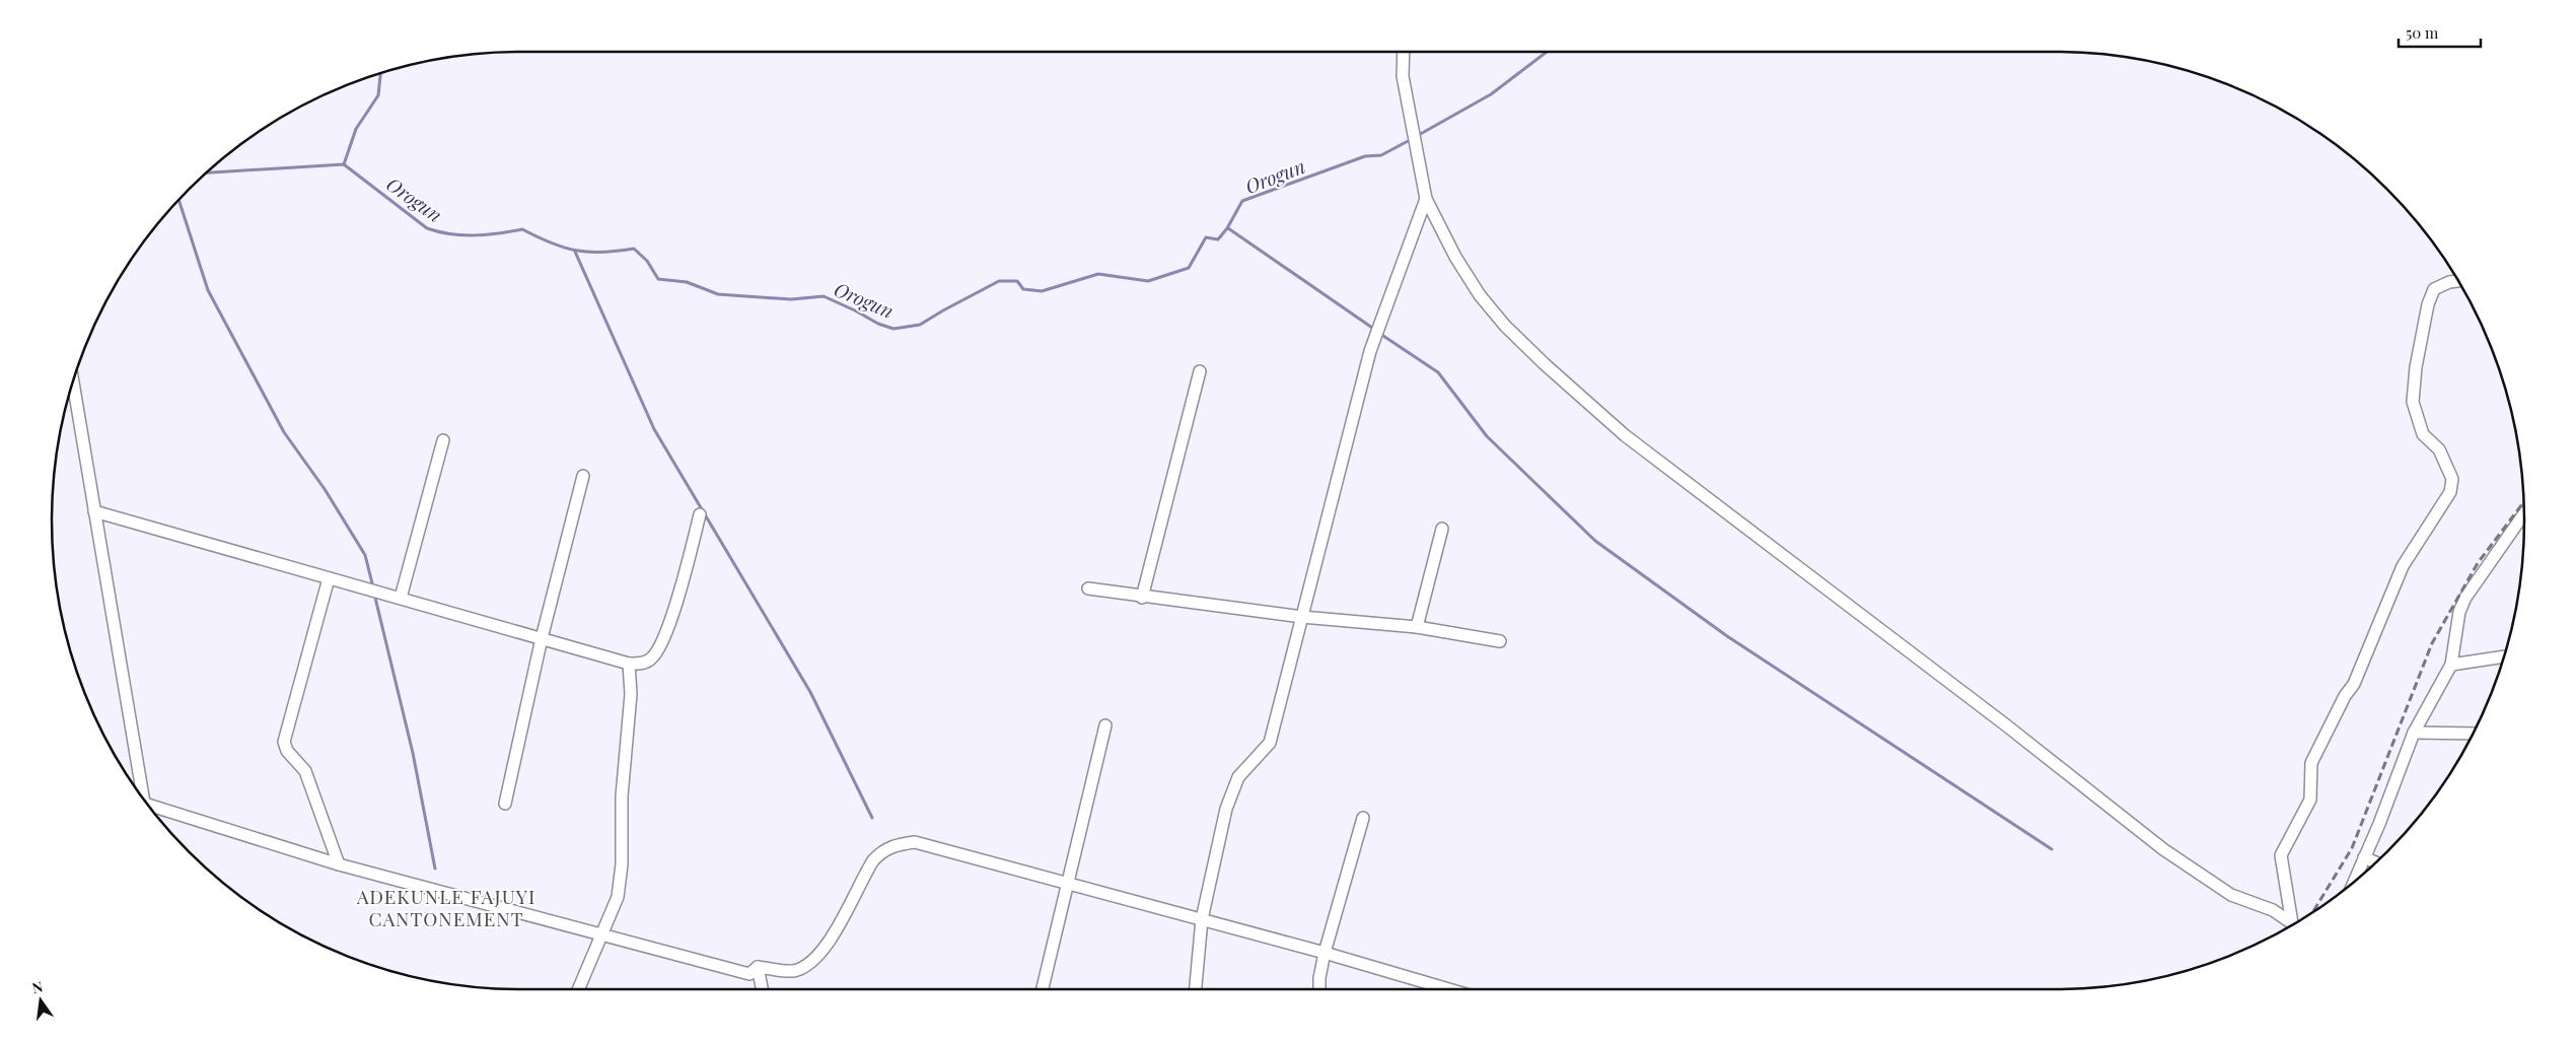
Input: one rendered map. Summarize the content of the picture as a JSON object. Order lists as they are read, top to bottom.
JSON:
{
  "districts": ["ADEKUNLE FAJUYI CANTONEMENT"],
  "water": ["Orogun"],
  "scale_bar": "50 m",
  "north": "top"
}
